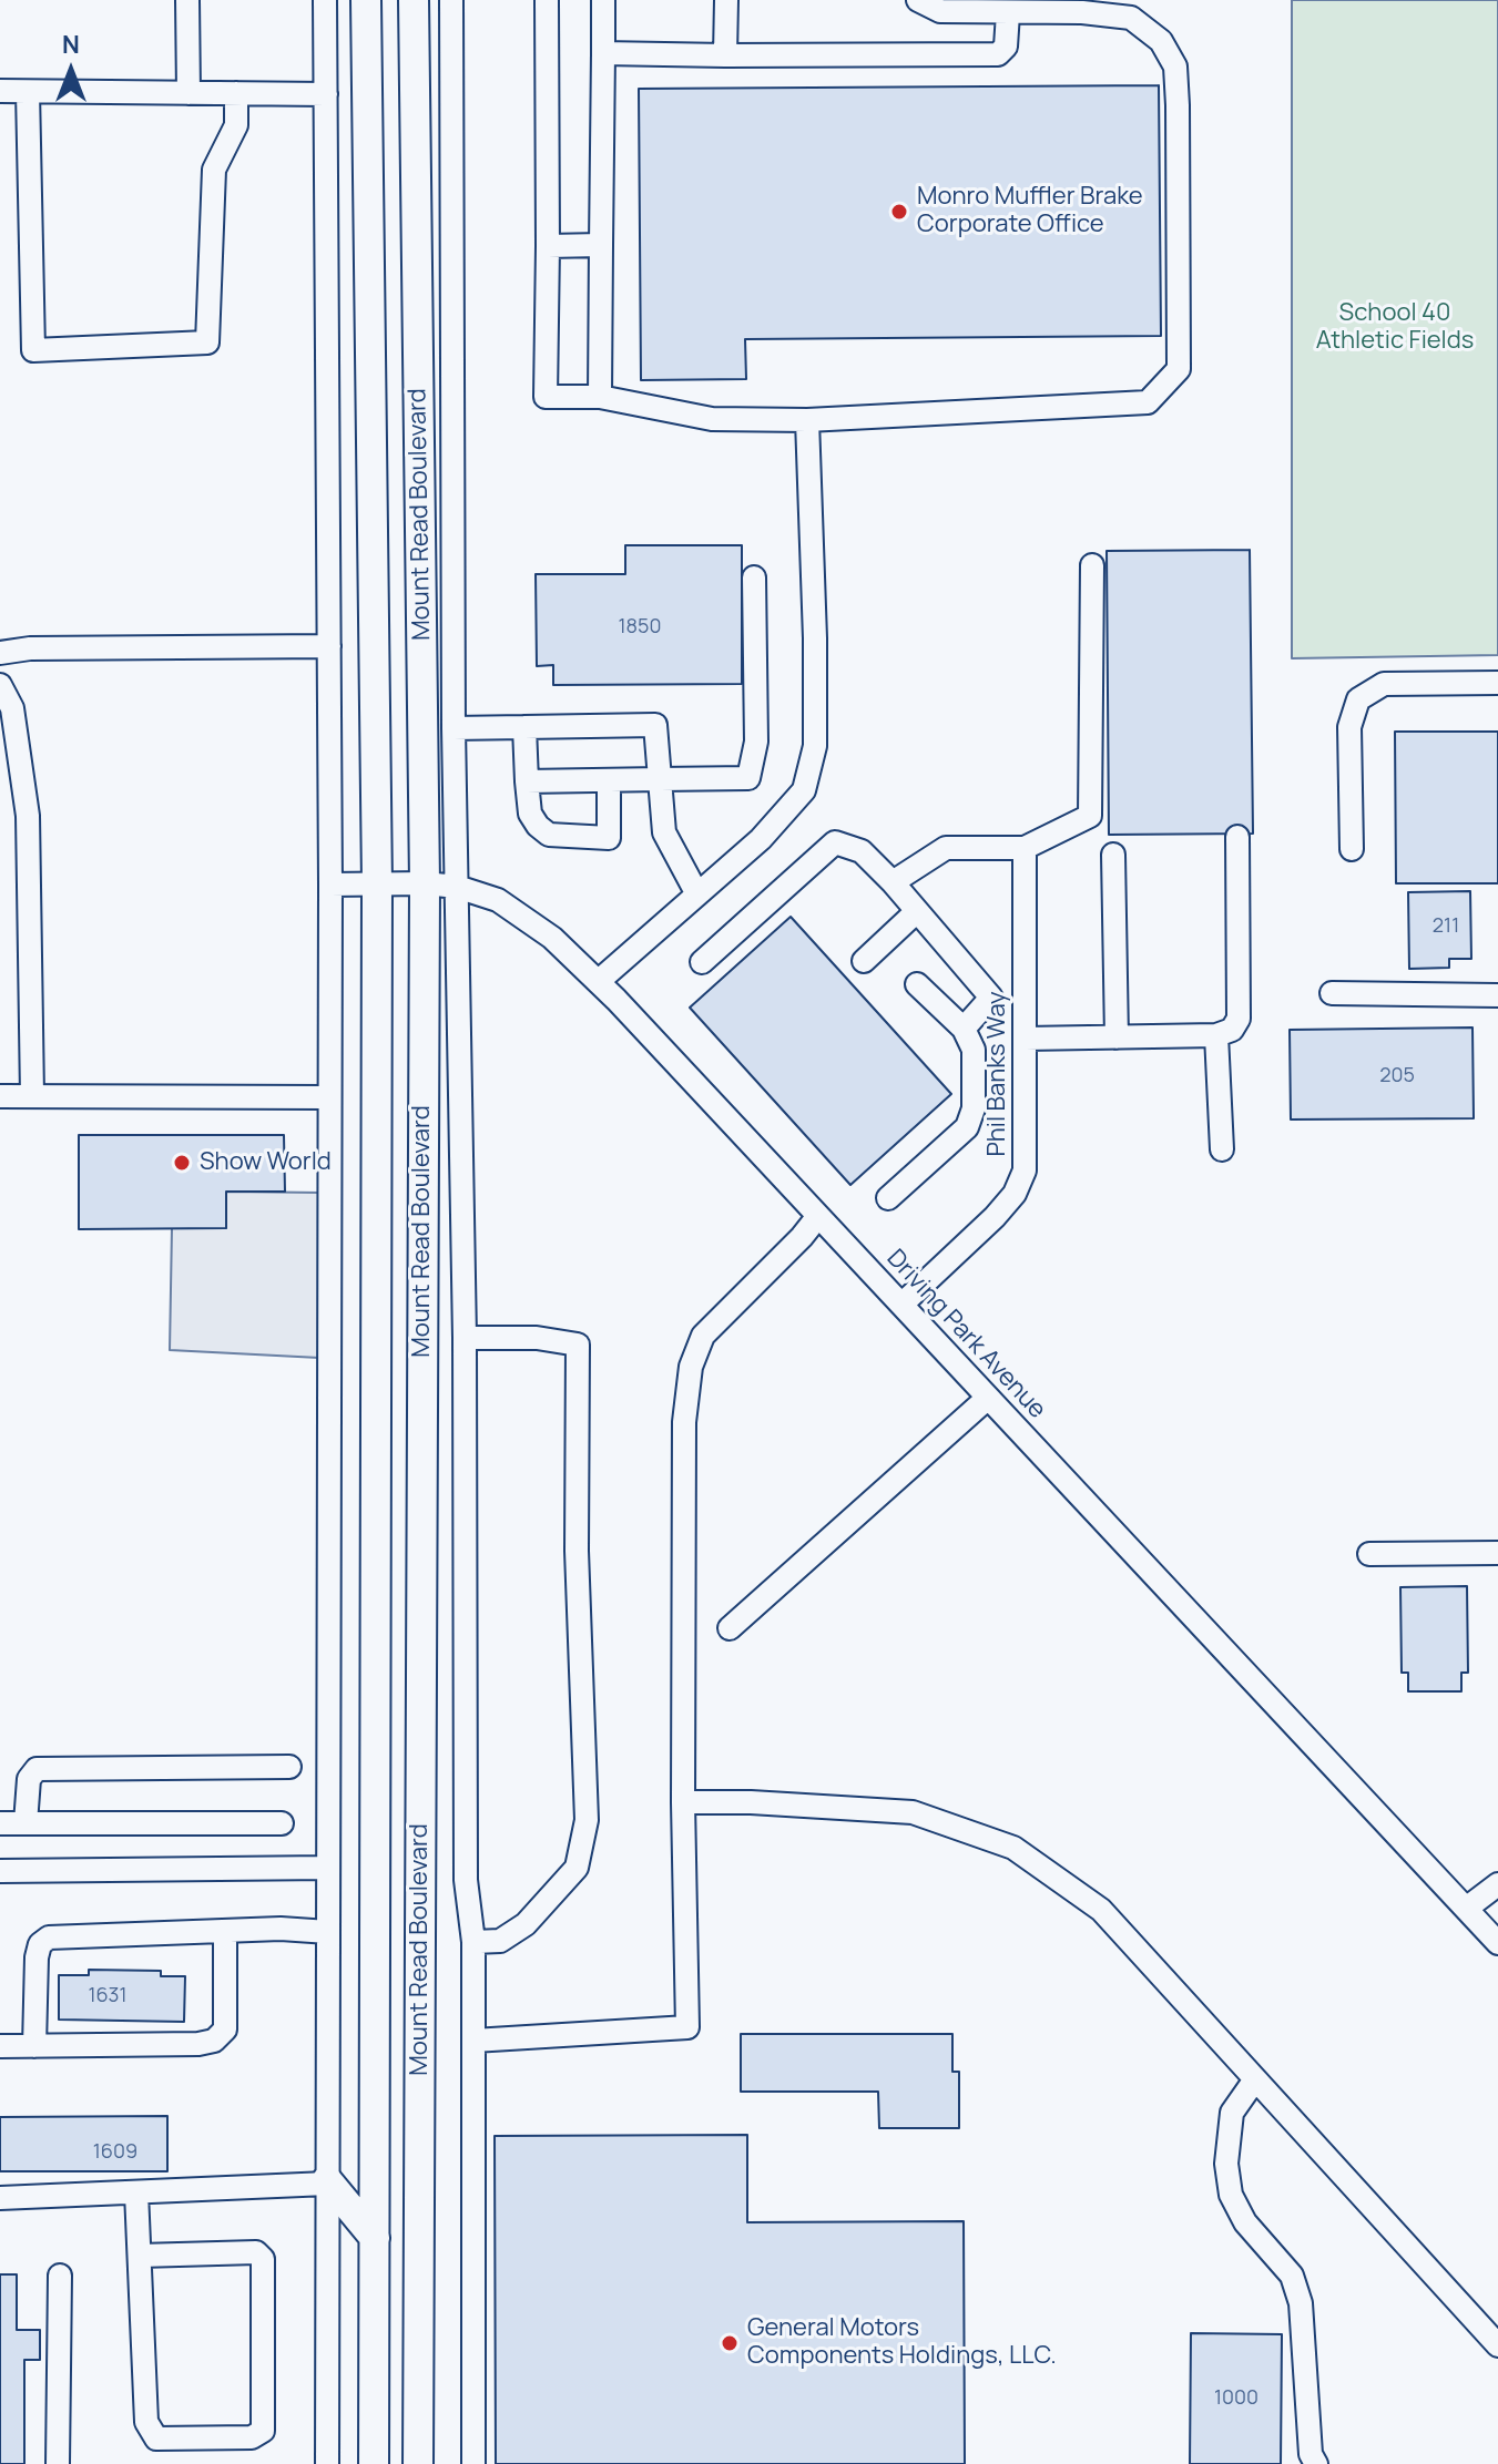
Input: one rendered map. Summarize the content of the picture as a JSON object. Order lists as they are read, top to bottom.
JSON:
{
  "streets": {
    "main road": ["Mount Read Boulevard"],
    "street": ["Phil Banks Way", "Driving Park Avenue"]
  },
  "crossings": [
    ["Mount Read Boulevard", "Driving Park Avenue"],
    ["Phil Banks Way", "Driving Park Avenue"]
  ],
  "parks": ["School 40 Athletic Fields"],
  "places": ["Monro Muffler Brake Corporate Office", "Show World", "General Motors Components Holdings, LLC."],
  "house_numbers": [
    "1850",
    "211",
    "205",
    "1631",
    "1609",
    "1000"
  ],
  "north": "top"
}
